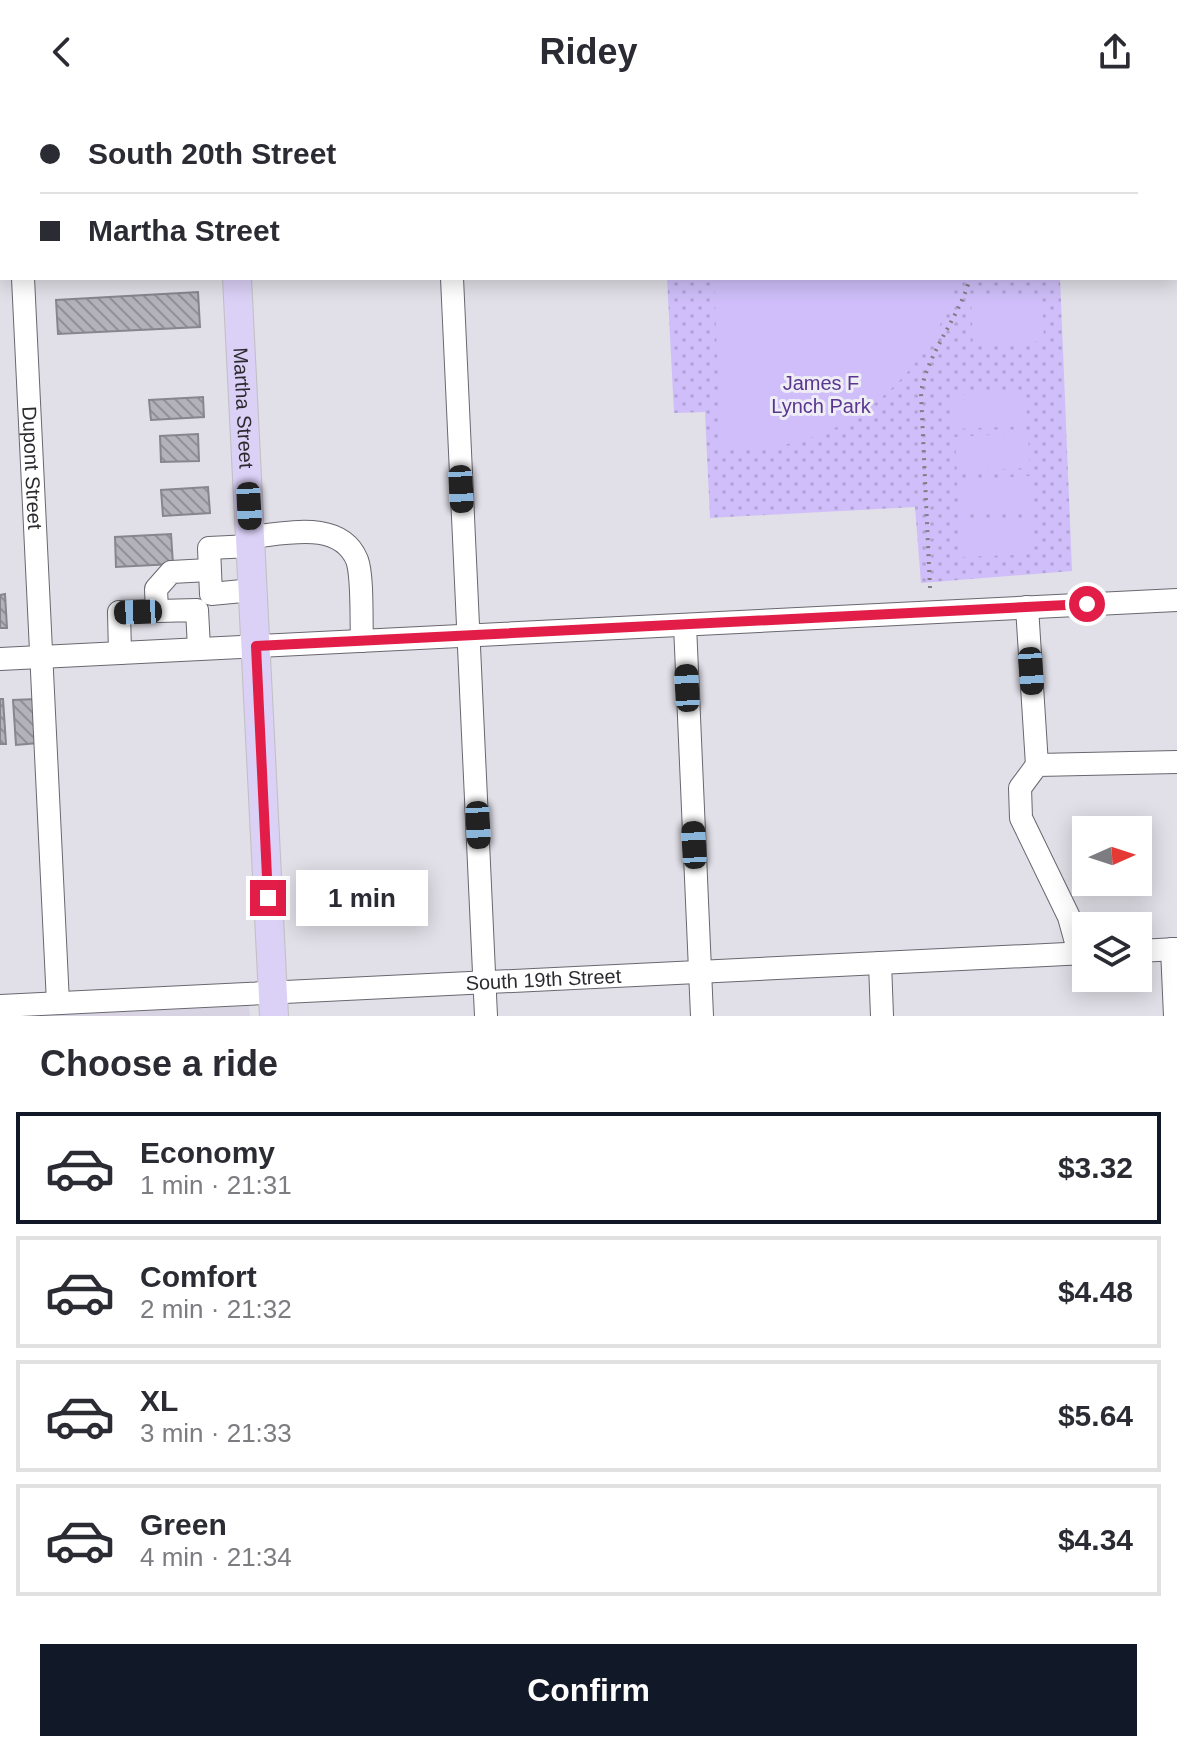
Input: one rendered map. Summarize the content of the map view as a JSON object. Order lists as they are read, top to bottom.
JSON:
{
  "streets": {
    "main road": ["Martha Street"],
    "street": ["Dupont Street", "South 19th Street"]
  },
  "crossings": [
    ["Martha Street", "South 19th Street"],
    ["Dupont Street", "South 19th Street"]
  ],
  "parks": ["James F Lynch Park"],
  "north": "right",
  "page": {
    "header": "Ridey",
    "banner": ["South 20th Street", "Martha Street"],
    "bubble": "1 min",
    "heading": "Choose a ride",
    "list": [
      {
        "name": "Economy",
        "note": "1 min · 21:31",
        "value": "$3.32"
      },
      {
        "name": "Comfort",
        "note": "2 min · 21:32",
        "value": "$4.48"
      },
      {
        "name": "XL",
        "note": "3 min · 21:33",
        "value": "$5.64"
      },
      {
        "name": "Green",
        "note": "4 min · 21:34",
        "value": "$4.34"
      }
    ],
    "buttons": "Confirm"
  }
}
